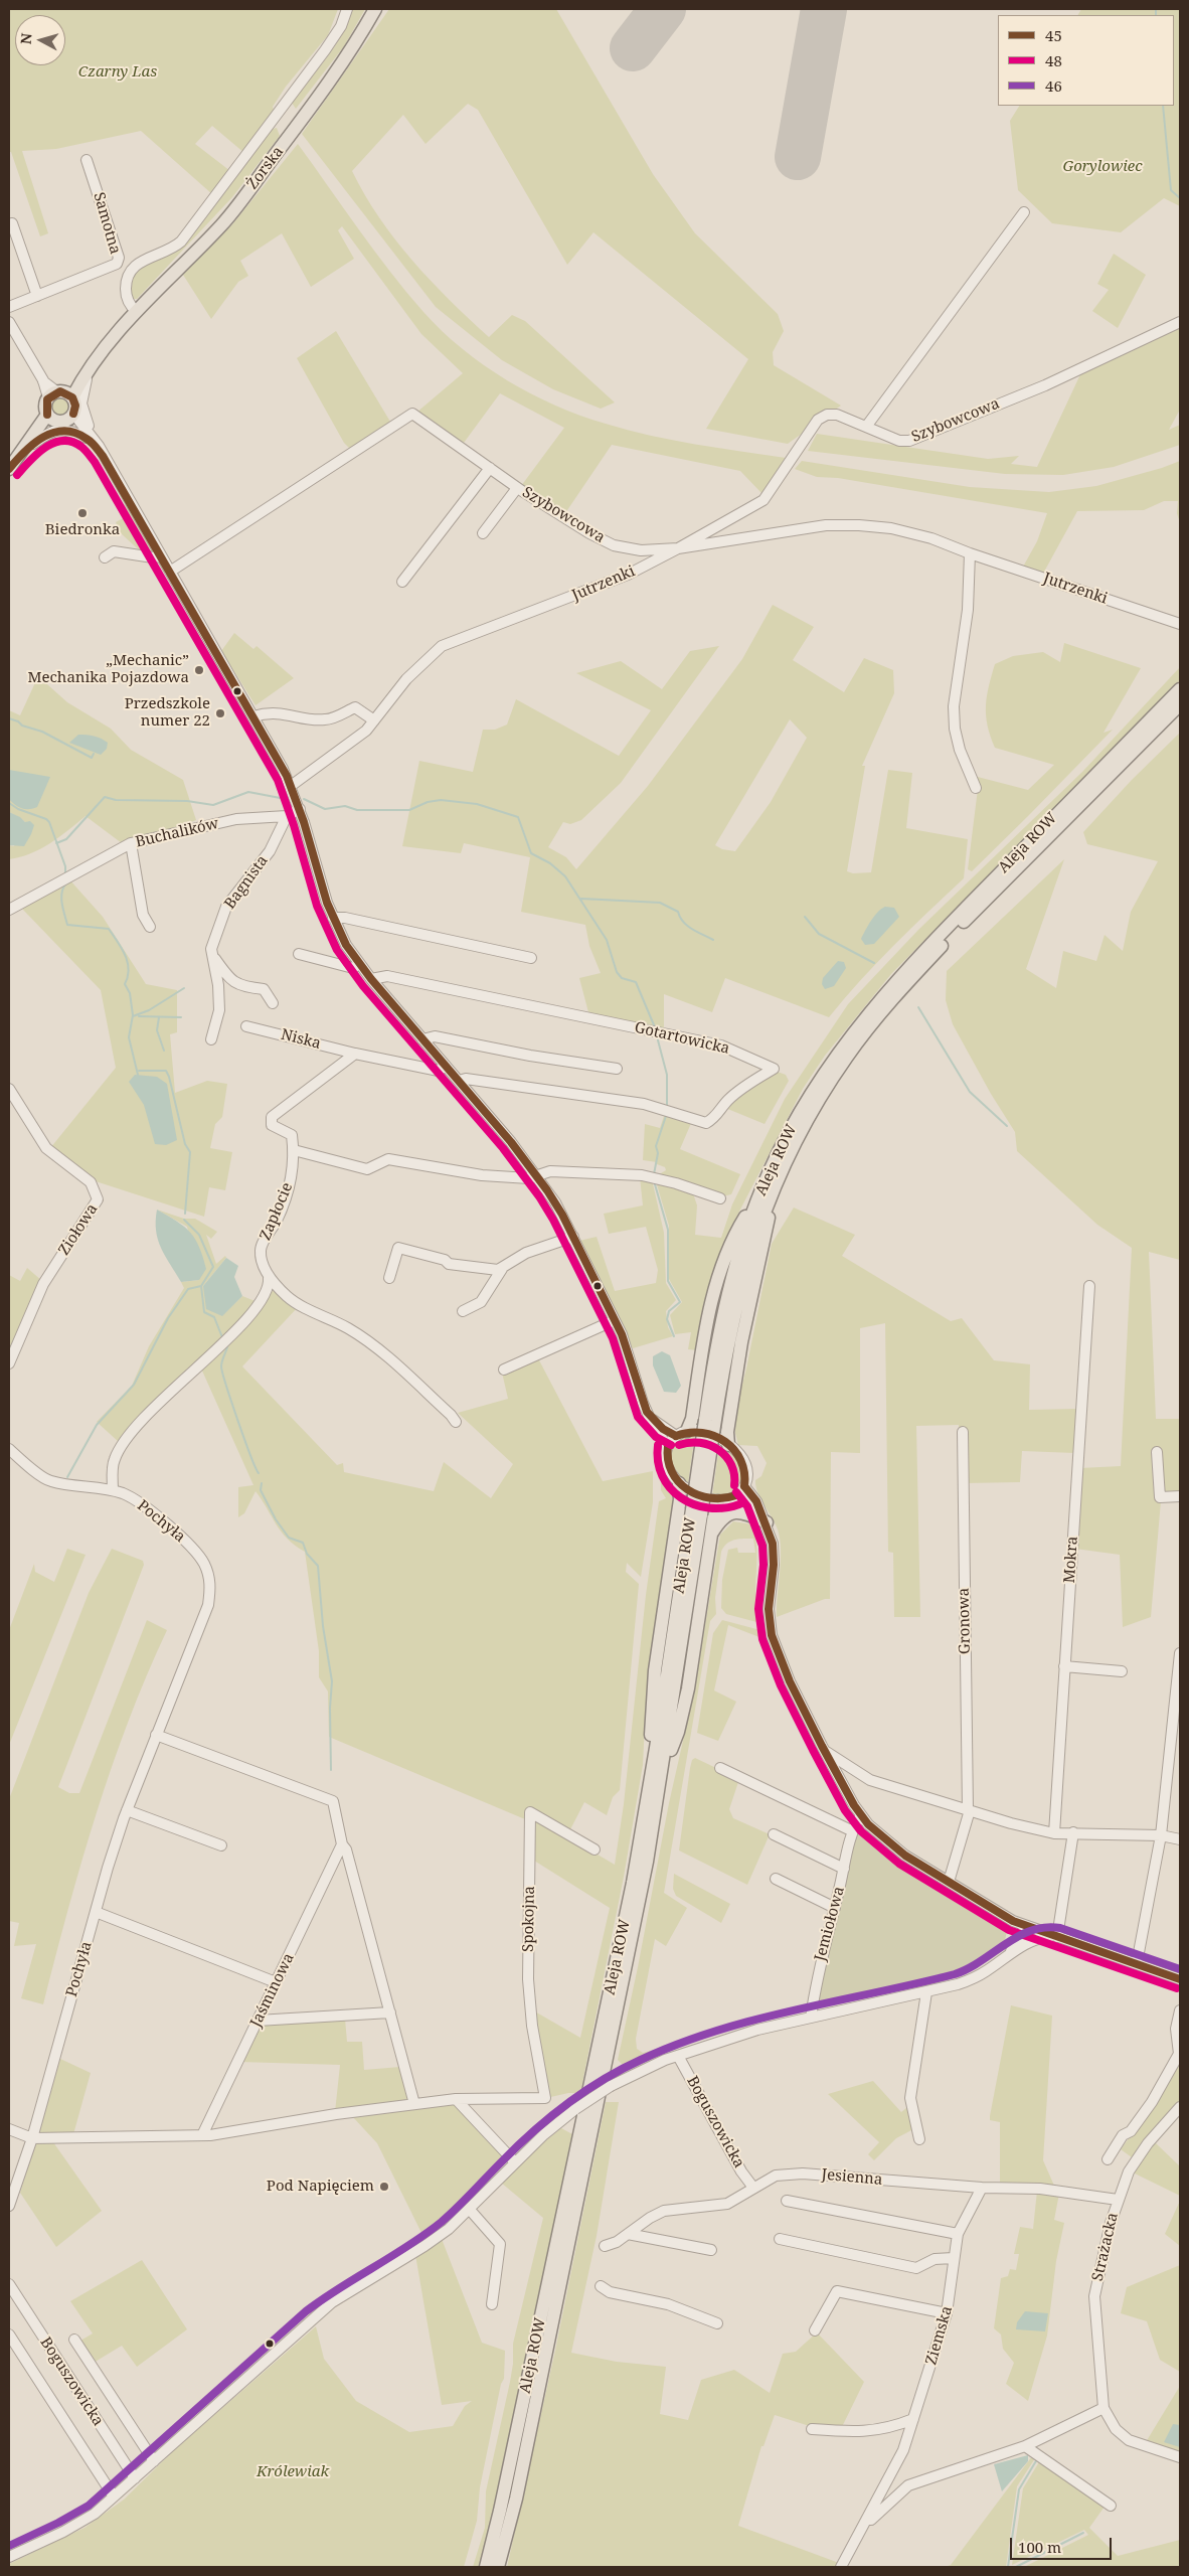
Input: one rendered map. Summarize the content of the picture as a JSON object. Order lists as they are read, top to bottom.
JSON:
{
  "streets": {
    "main road": ["Żorska", "Aleja ROW"],
    "street": [
      "Samotna",
      "Szybowcowa",
      "Jutrzenki",
      "Buchalików",
      "Bagnista",
      "Gotartowicka",
      "Niska",
      "Zapłocie",
      "Ziołowa",
      "Pochyła",
      "Mokra",
      "Gronowa",
      "Spokojna",
      "Jemiołowa",
      "Jaśminowa",
      "Boguszowicka",
      "Jesienna",
      "Strażacka",
      "Ziemska"
    ]
  },
  "crossings": [
    ["Szybowcowa", "Jutrzenki"],
    ["Buchalików", "Bagnista"],
    ["Boguszowicka", "Jesienna"],
    ["Jesienna", "Strażacka"],
    ["Jesienna", "Ziemska"]
  ],
  "parks": ["Czarny Las", "Gorylowiec", "Królewiak"],
  "places": [
    "Biedronka",
    "„Mechanic” Mechanika Pojazdowa",
    "Przedszkole numer 22",
    "Pod Napięciem"
  ],
  "lines": ["transit line 45", "transit line 48", "transit line 46"],
  "legend": ["45", "48", "46"],
  "scale_bar": "100 m",
  "north": "left"
}
